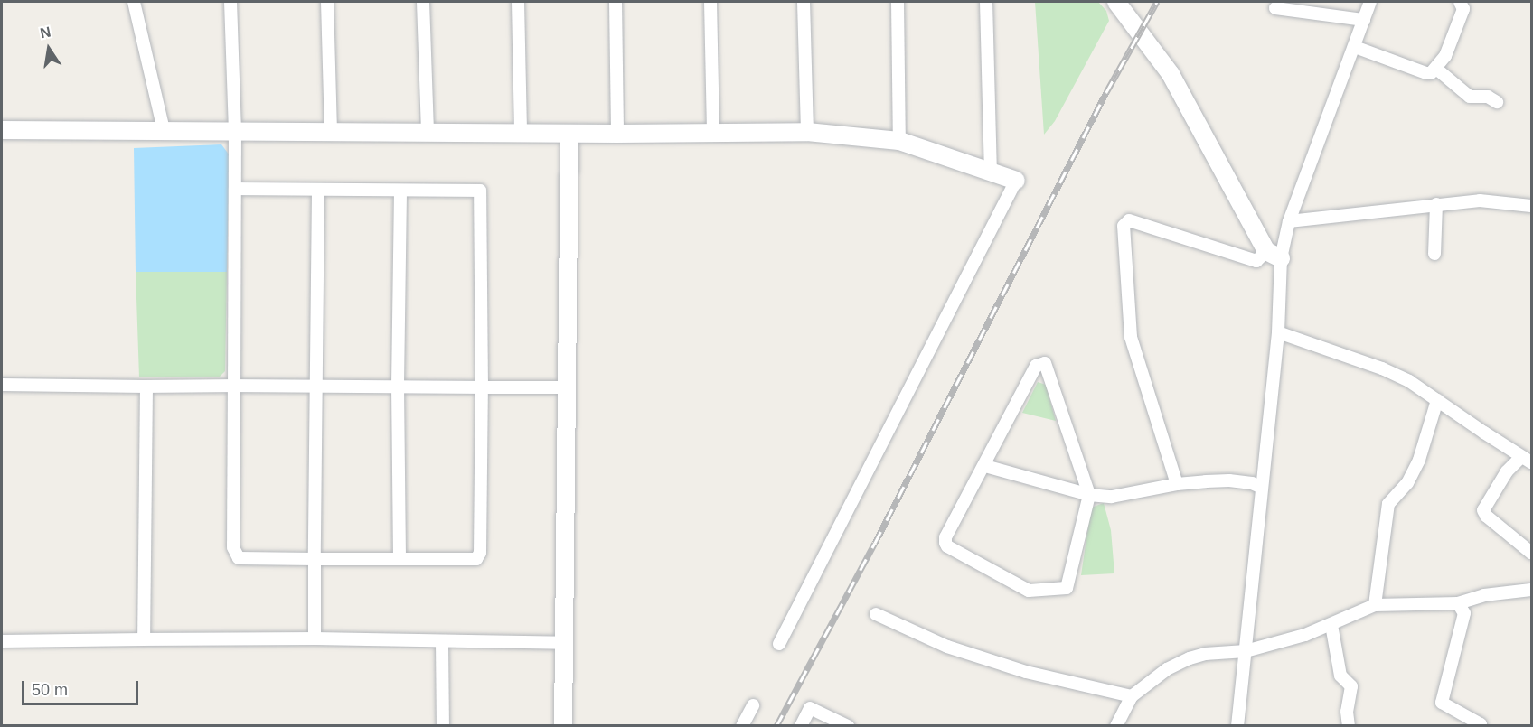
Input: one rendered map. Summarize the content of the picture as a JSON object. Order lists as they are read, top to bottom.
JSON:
{
  "scale_bar": "50 m",
  "north": "top"
}
